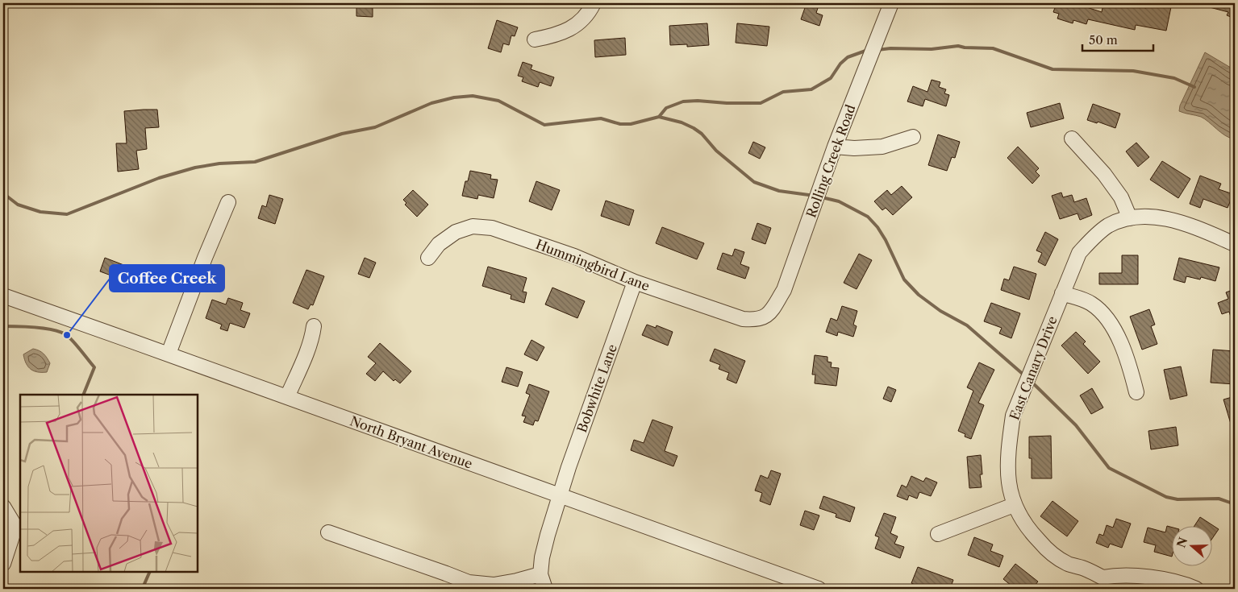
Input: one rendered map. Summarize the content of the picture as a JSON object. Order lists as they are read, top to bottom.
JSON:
{
  "streets": {
    "street": [
      "Rolling Creek Road",
      "Hummingbird Lane",
      "East Canary Drive",
      "Bobwhite Lane",
      "North Bryant Avenue"
    ]
  },
  "crossings": [
    ["Rolling Creek Road", "Hummingbird Lane"],
    ["Hummingbird Lane", "Bobwhite Lane"],
    ["Bobwhite Lane", "North Bryant Avenue"]
  ],
  "places": ["Coffee Creek"],
  "scale_bar": "50 m",
  "north": "left"
}
